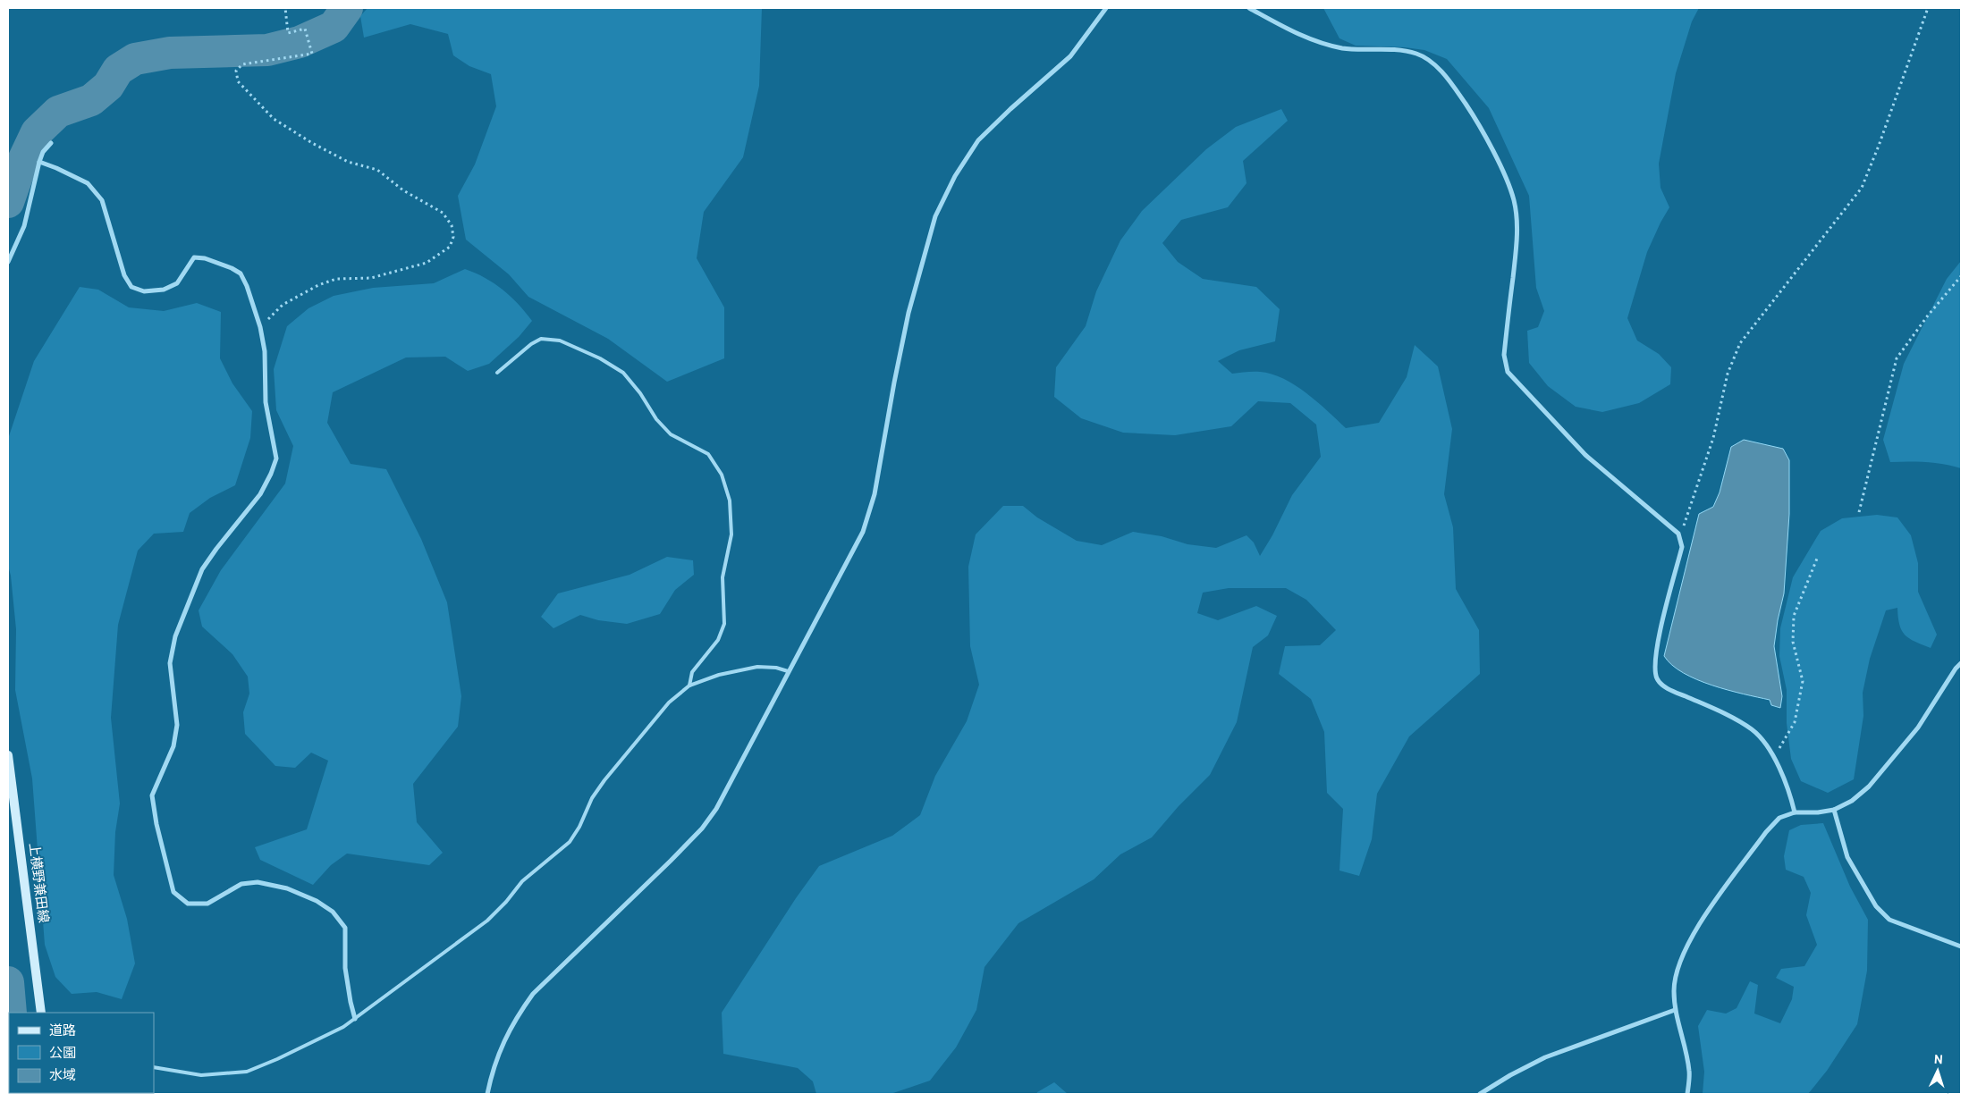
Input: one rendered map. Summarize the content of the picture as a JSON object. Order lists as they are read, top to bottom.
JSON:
{
  "streets": {
    "main road": ["上横野兼田線"]
  },
  "legend": ["道路", "公園", "水域"],
  "north": "top"
}
